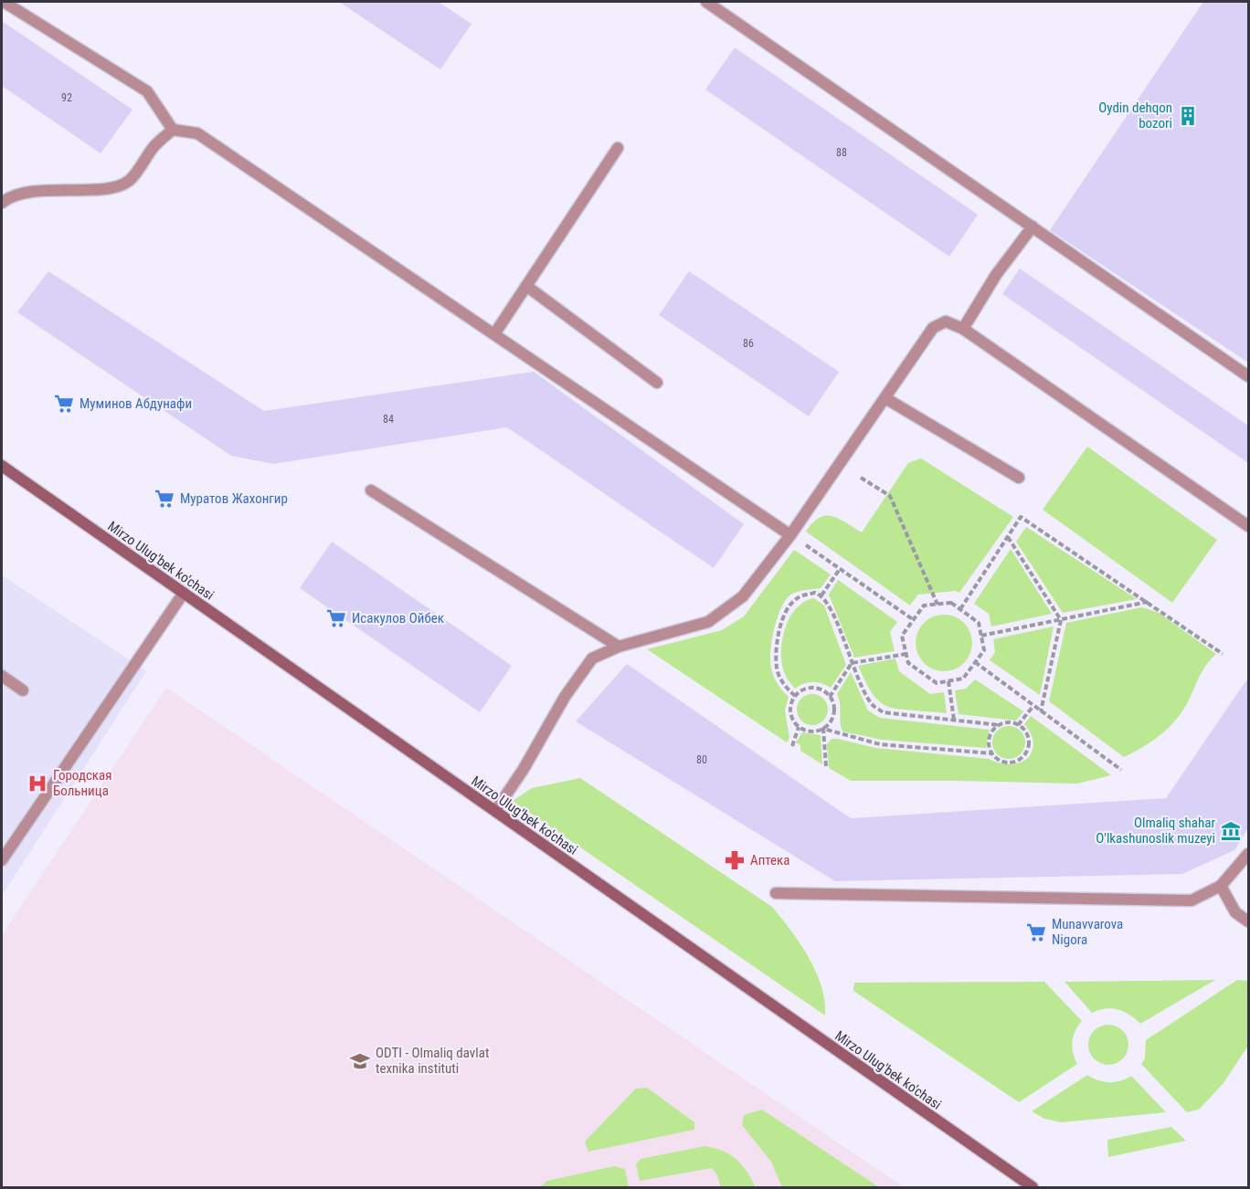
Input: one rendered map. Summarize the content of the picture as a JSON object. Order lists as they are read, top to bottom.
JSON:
{
  "streets": {
    "main road": ["Mirzo Ulug'bek ko'chasi"]
  },
  "places": {
    "building": ["Oydin dehqon bozori"],
    "supermarket": [
      "Муминов Абдунафи",
      "Муратов Жахонгир",
      "Исакулов Ойбек",
      "Munavvarova Nigora"
    ],
    "hospital": ["Городская Больница"],
    "museum": ["Olmaliq shahar O'lkashunoslik muzeyi"],
    "pharmacy": ["Аптека"],
    "school or university": ["ODTI - Olmaliq davlat texnika instituti"]
  },
  "house_numbers": [
    "92",
    "88",
    "86",
    "84",
    "80"
  ]
}
